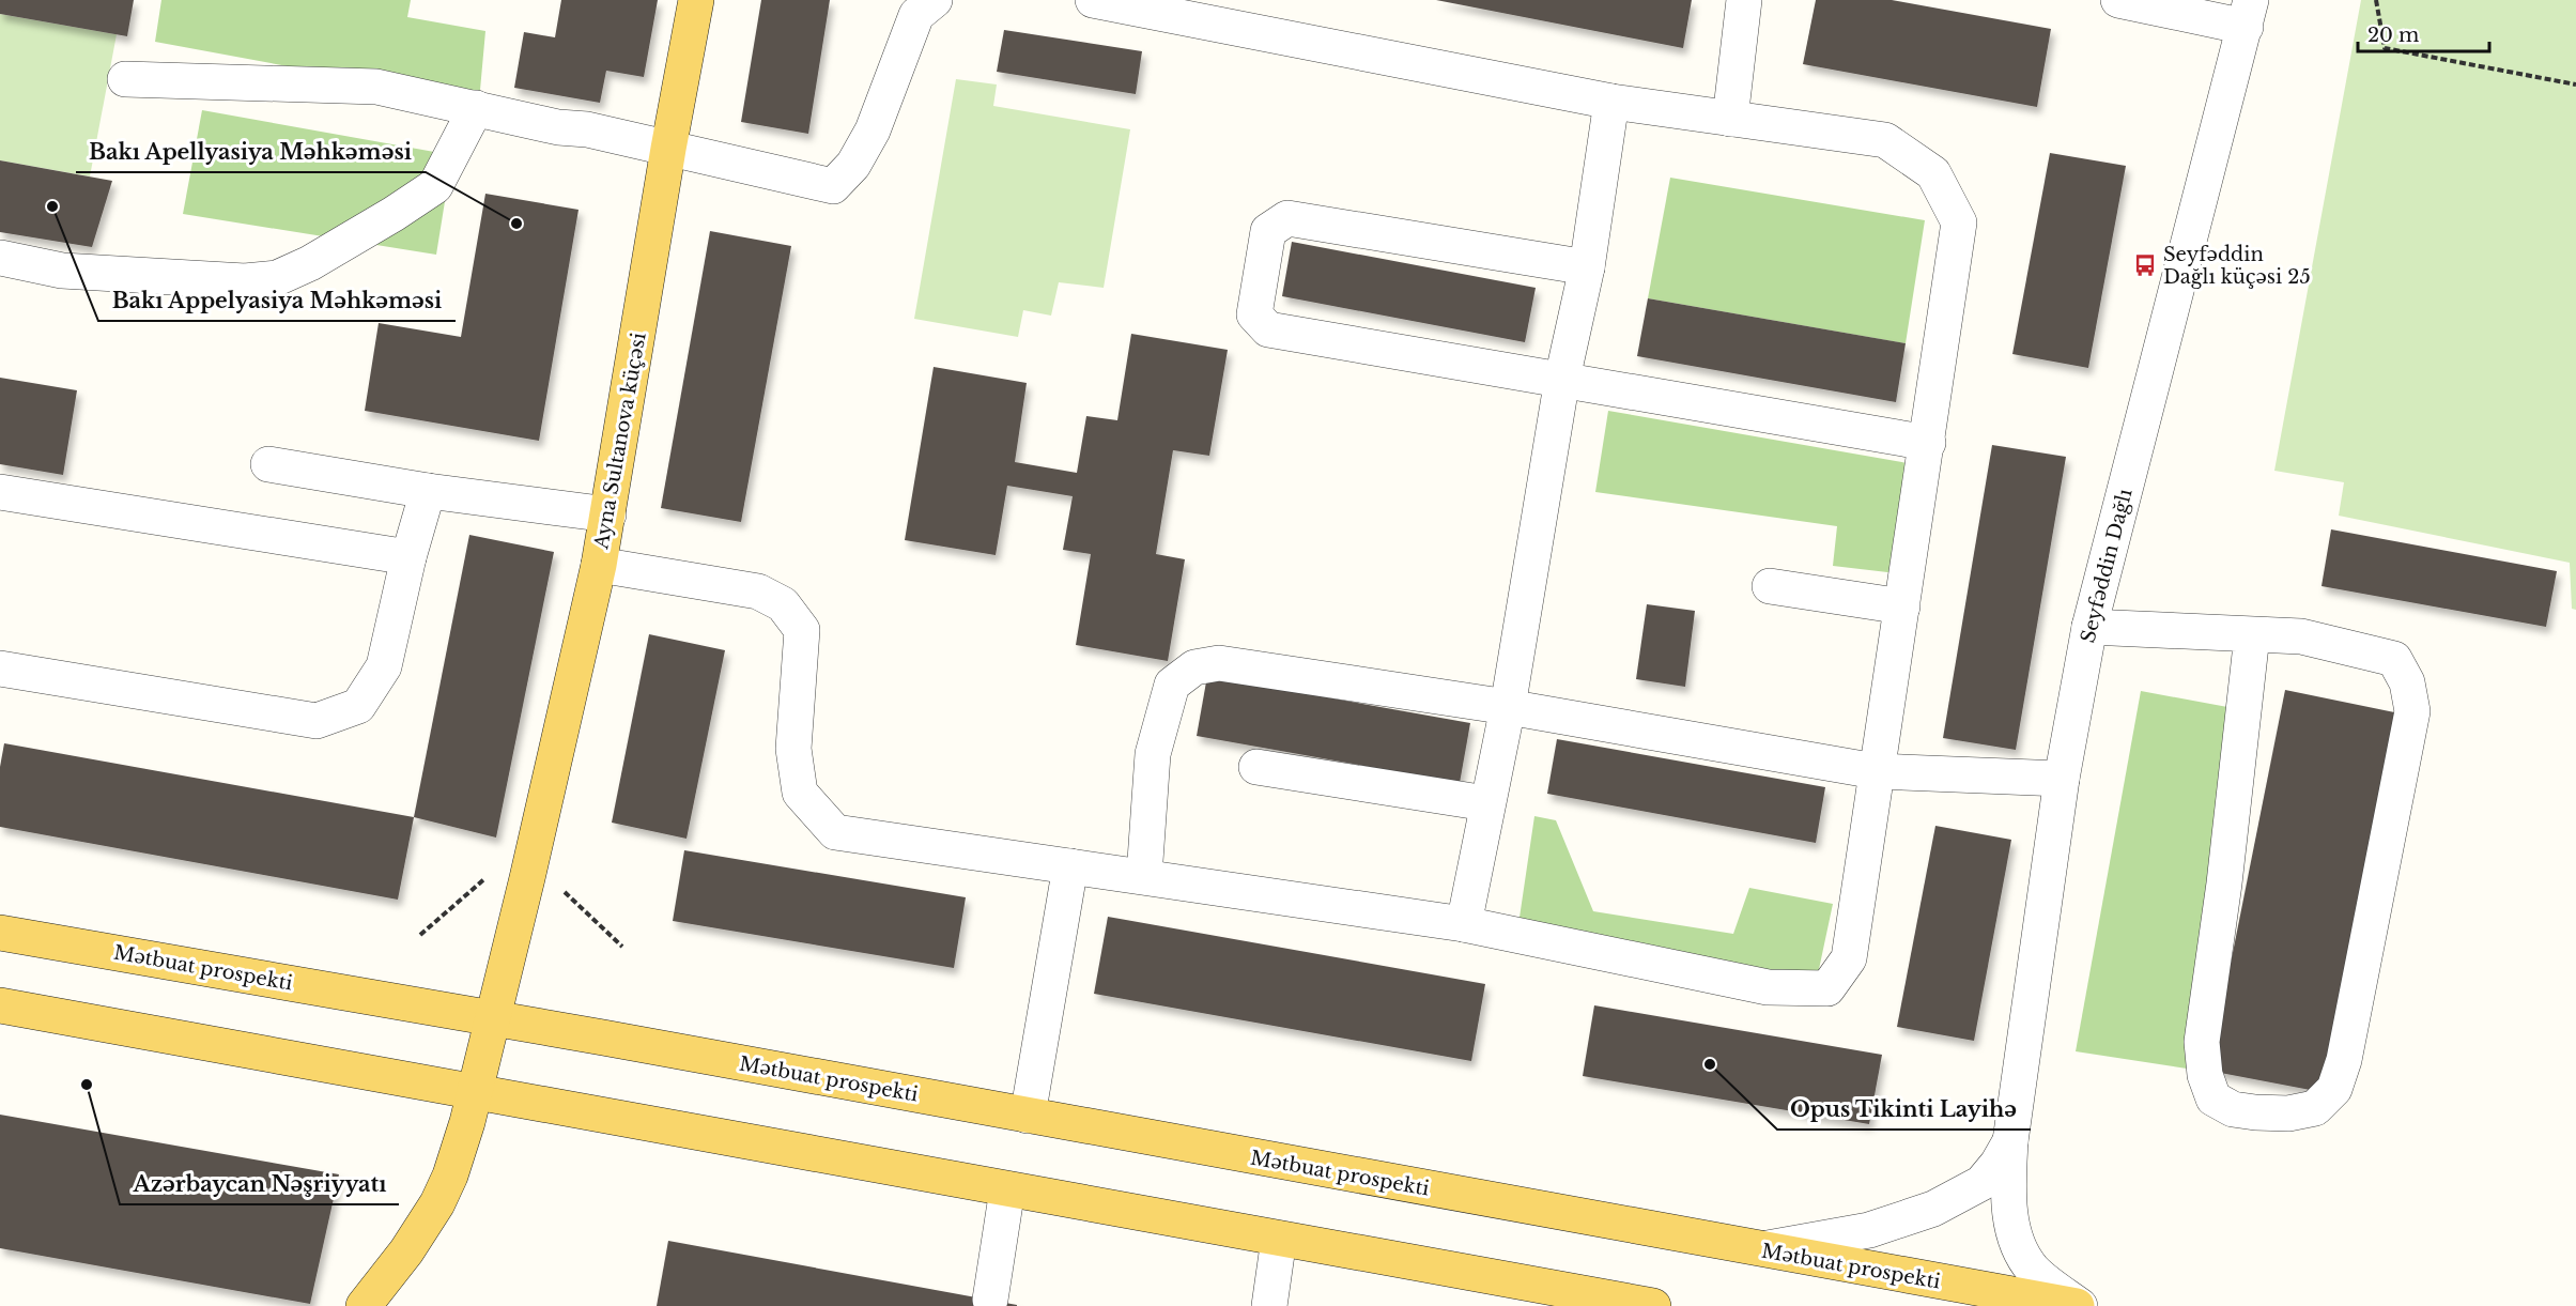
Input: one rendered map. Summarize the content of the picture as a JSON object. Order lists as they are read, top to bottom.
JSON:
{
  "streets": {
    "main road": ["Ayna Sultanova küçəsi", "Mətbuat prospekti"],
    "street": ["Seyfəddin Dağlı"]
  },
  "crossings": [
    ["Ayna Sultanova küçəsi", "Mətbuat prospekti"],
    ["Seyfəddin Dağlı", "Mətbuat prospekti"]
  ],
  "places": {
    "other": [
      "Bakı Appelyasiya Məhkəməsi",
      "Bakı Apellyasiya Məhkəməsi",
      "Opus Tikinti Layihə",
      "Azərbaycan Nəşriyyatı"
    ],
    "bus stop": ["Seyfəddin Dağlı küçəsi 25"]
  },
  "scale_bar": "20 m"
}
